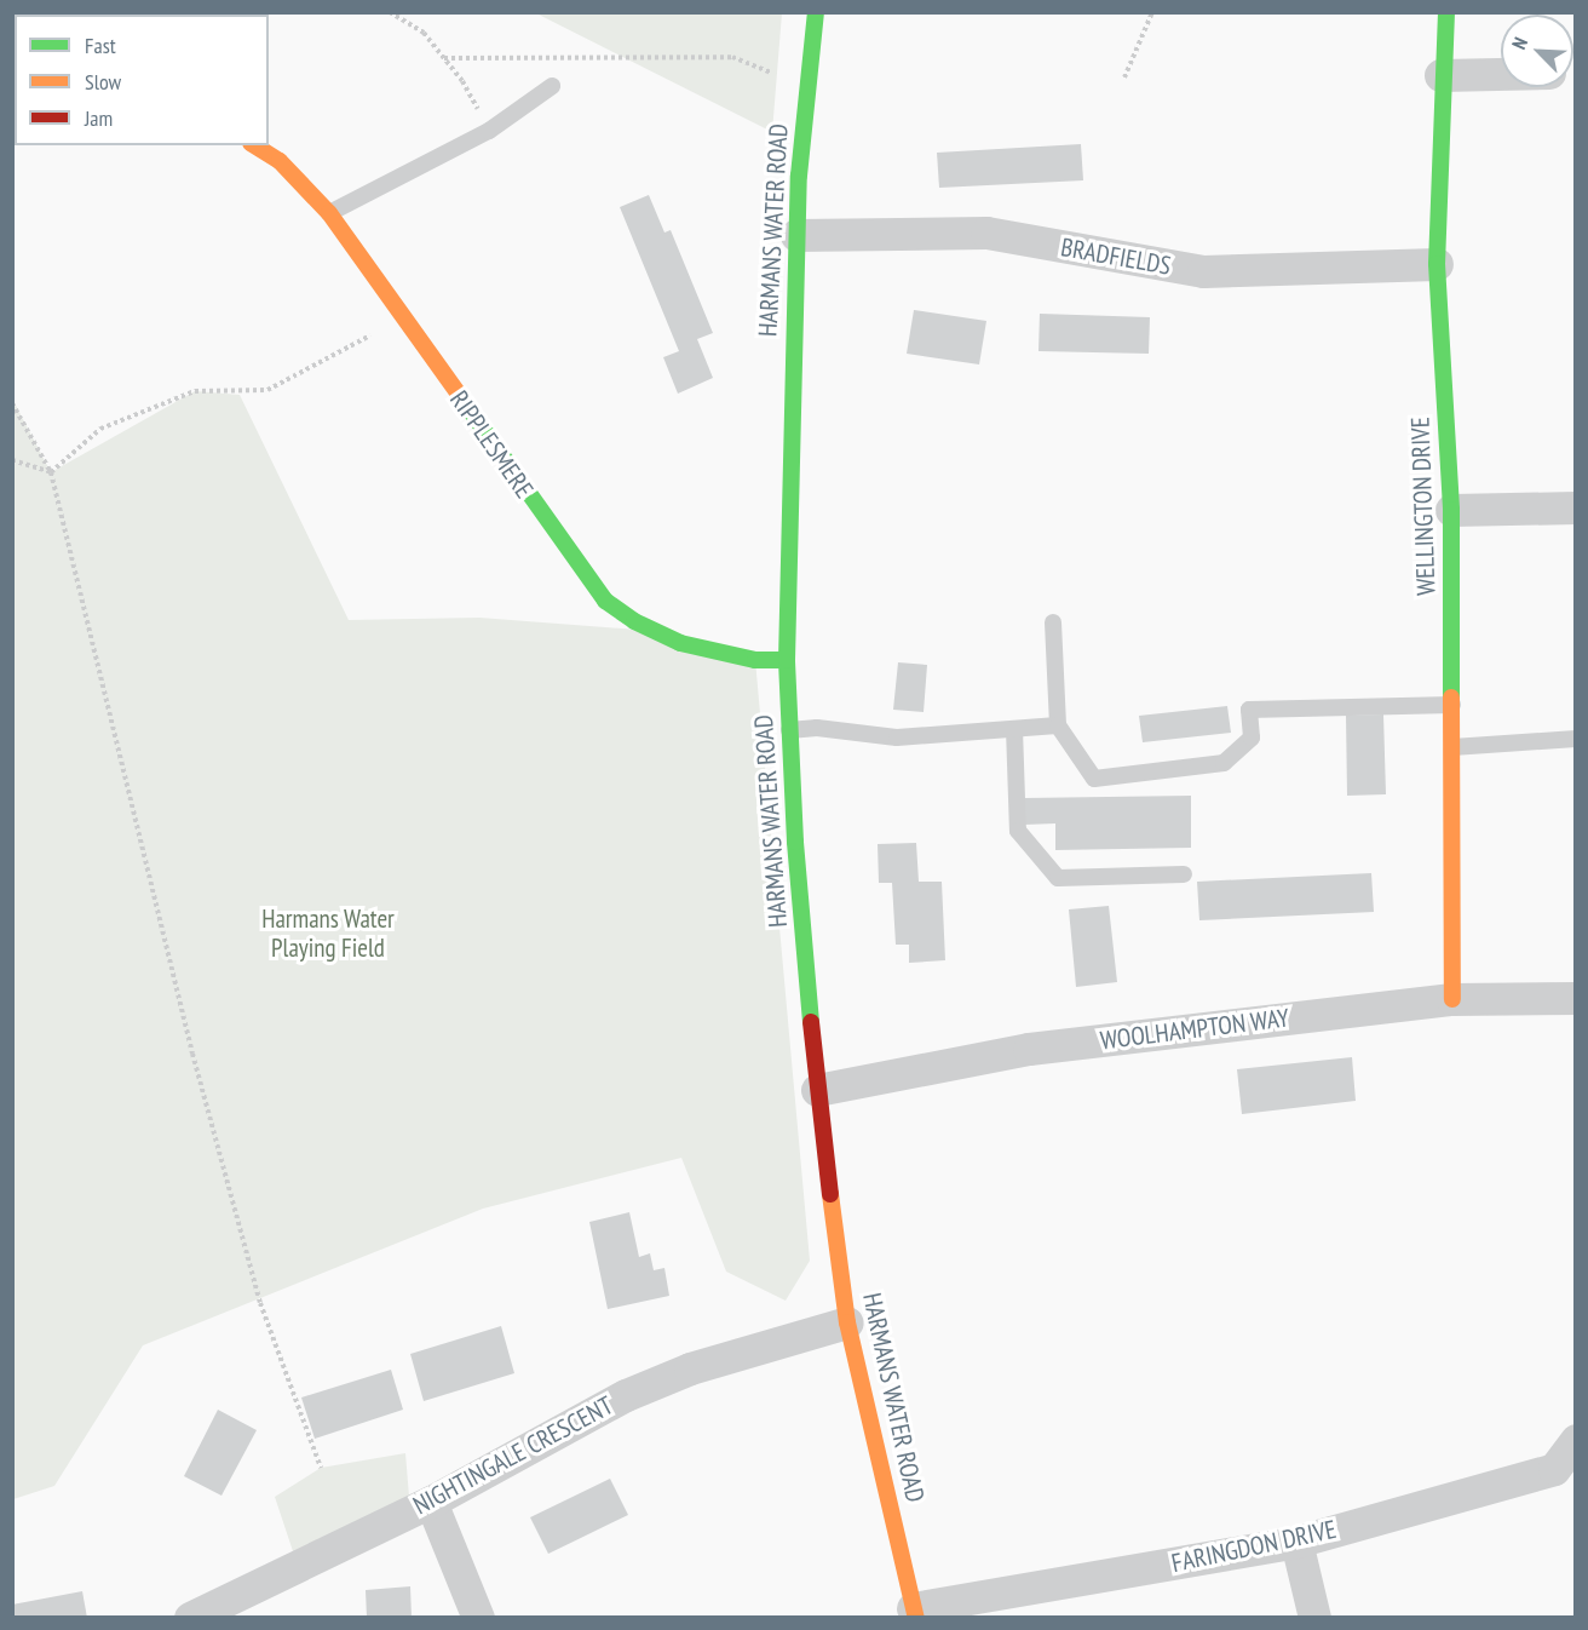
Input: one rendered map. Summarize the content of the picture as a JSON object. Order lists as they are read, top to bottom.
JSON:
{
  "streets": {
    "street": [
      "HARMANS WATER ROAD",
      "BRADFIELDS",
      "RIPPLESMERE",
      "WELLINGTON DRIVE",
      "WOOLHAMPTON WAY",
      "NIGHTINGALE CRESCENT",
      "FARINGDON DRIVE"
    ]
  },
  "crossings": [
    ["HARMANS WATER ROAD", "BRADFIELDS"],
    ["HARMANS WATER ROAD", "RIPPLESMERE"],
    ["HARMANS WATER ROAD", "WOOLHAMPTON WAY"],
    ["HARMANS WATER ROAD", "NIGHTINGALE CRESCENT"],
    ["HARMANS WATER ROAD", "FARINGDON DRIVE"],
    ["BRADFIELDS", "WELLINGTON DRIVE"],
    ["WELLINGTON DRIVE", "WOOLHAMPTON WAY"]
  ],
  "parks": ["Harmans Water Playing Field"],
  "legend": ["Fast", "Slow", "Jam"],
  "north": "top left"
}
